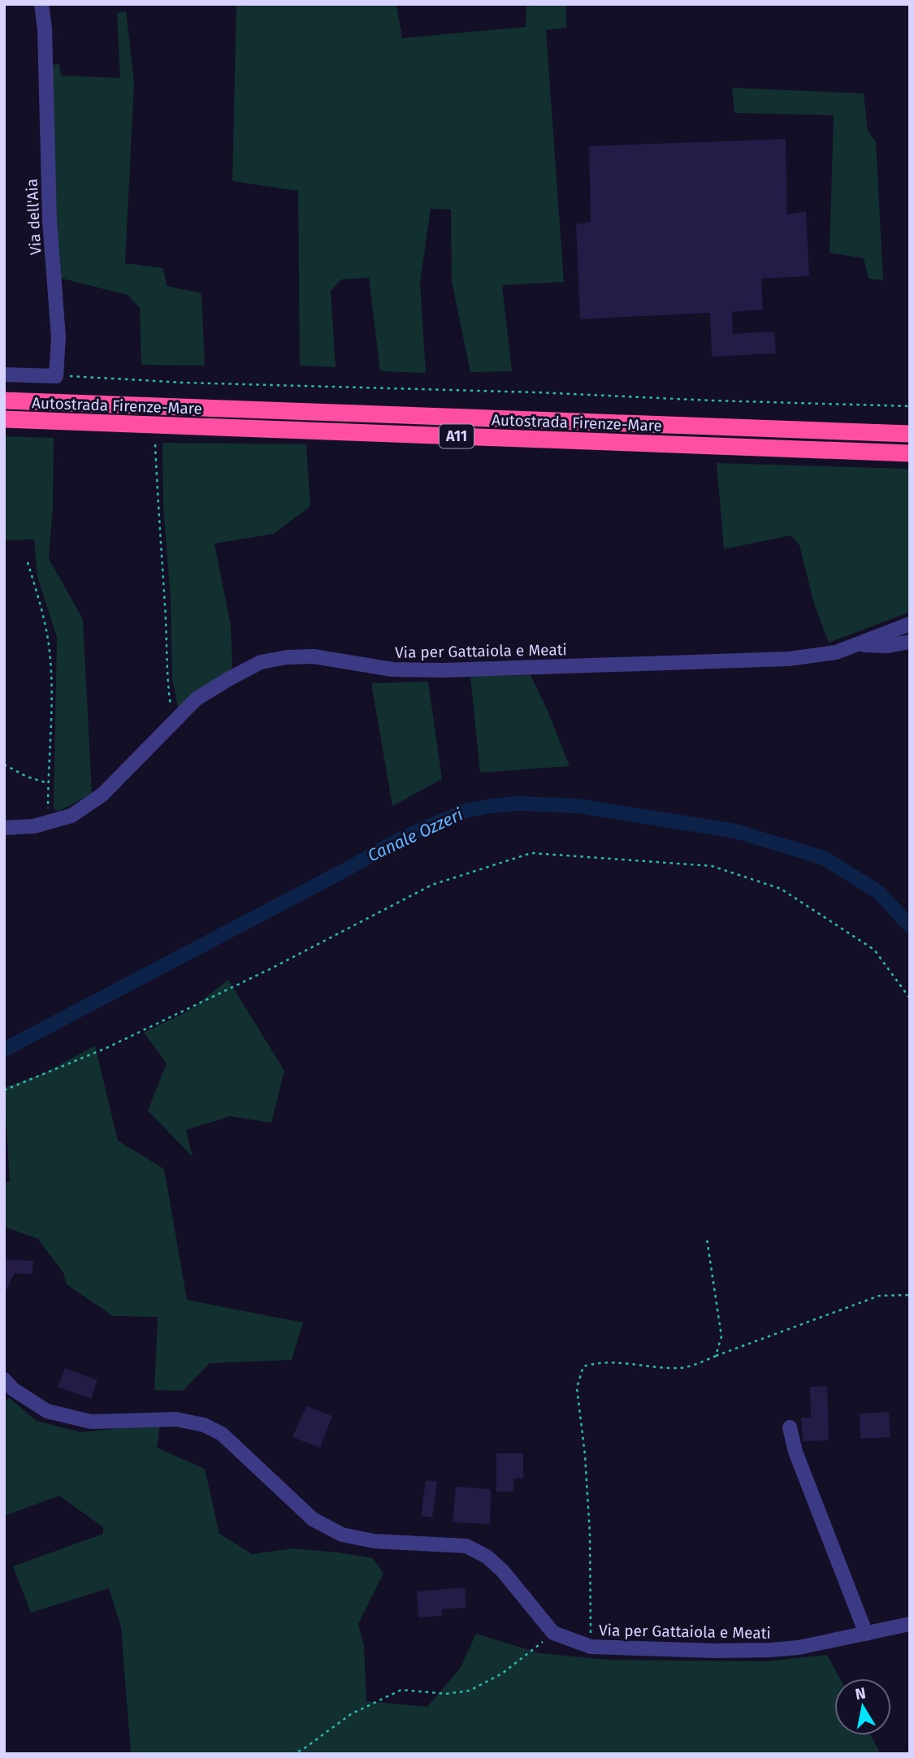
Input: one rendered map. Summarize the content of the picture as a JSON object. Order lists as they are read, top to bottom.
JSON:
{
  "streets": {
    "highway": ["Autostrada Firenze-Mare", "A11"],
    "street": ["Via dell'Aia", "Via per Gattaiola e Meati"]
  },
  "water": ["Canale Ozzeri"],
  "north": "top"
}
